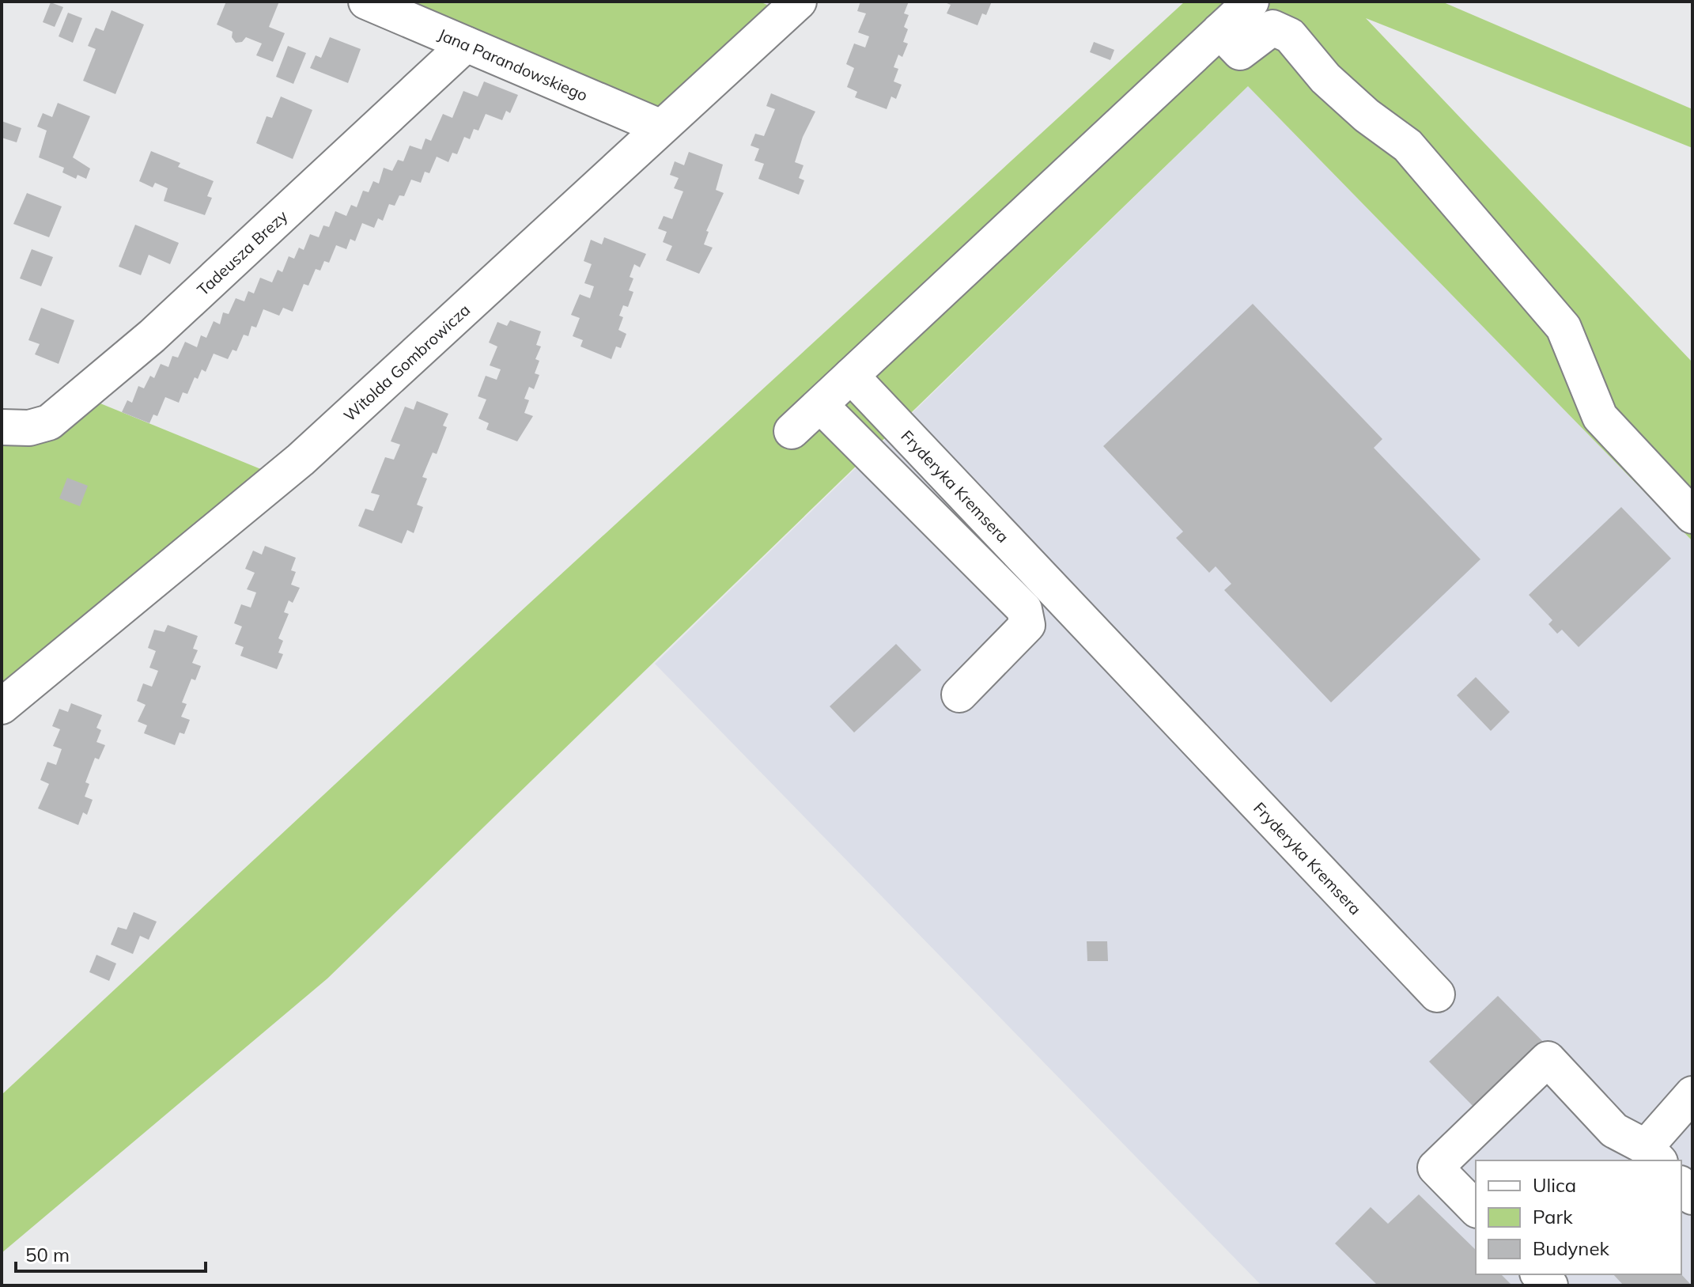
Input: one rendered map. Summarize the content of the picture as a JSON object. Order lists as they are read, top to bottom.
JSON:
{
  "streets": {
    "street": [
      "Jana Parandowskiego",
      "Tadeusza Brezy",
      "Witolda Gombrowicza",
      "Fryderyka Kremsera"
    ]
  },
  "crossings": [
    ["Jana Parandowskiego", "Tadeusza Brezy"],
    ["Jana Parandowskiego", "Witolda Gombrowicza"]
  ],
  "legend": ["Ulica", "Park", "Budynek"],
  "scale_bar": "50 m"
}
